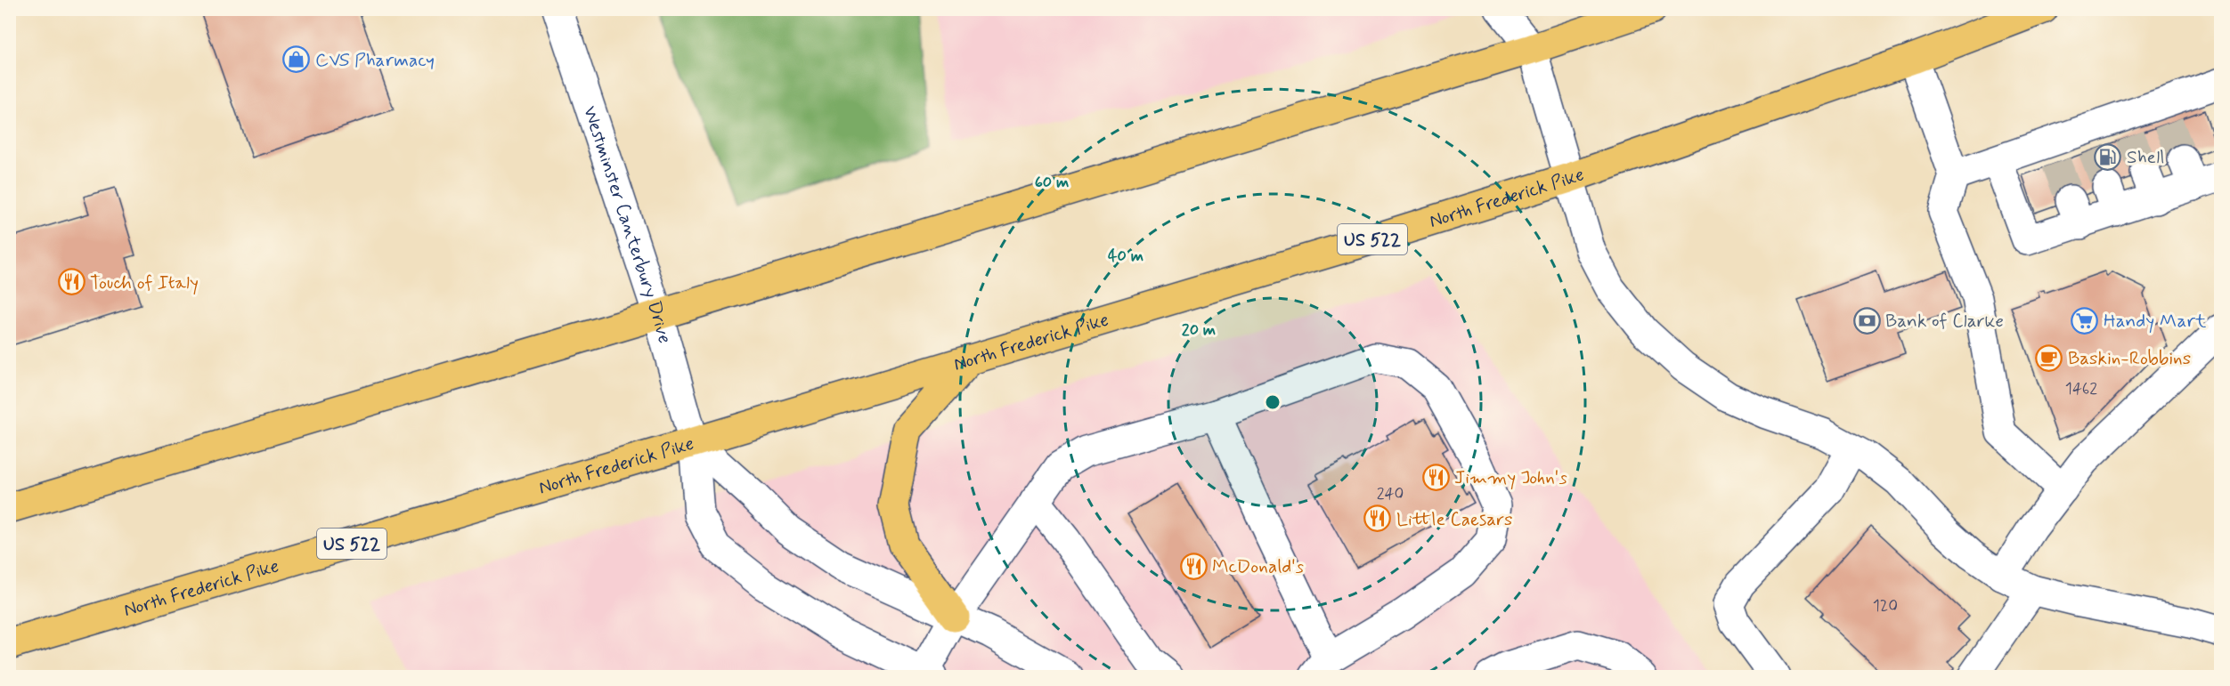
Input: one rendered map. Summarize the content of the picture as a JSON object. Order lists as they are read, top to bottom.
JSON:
{
  "streets": {
    "main road": ["North Frederick Pike", "US 522"],
    "street": ["Westminster Canterbury Drive"]
  },
  "crossings": [
    ["North Frederick Pike", "Westminster Canterbury Drive"]
  ],
  "places": {
    "shop": ["CVS Pharmacy"],
    "fuel station": ["Shell"],
    "restaurant": [
      "Touch of Italy",
      "Jimmy John's",
      "Little Caesars",
      "McDonald's"
    ],
    "bank": ["Bank of Clarke"],
    "supermarket": ["Handy Mart"],
    "cafe": ["Baskin-Robbins"]
  },
  "house_numbers": ["1462", "240", "120"],
  "rings": ["60 m", "40 m", "20 m"]
}
